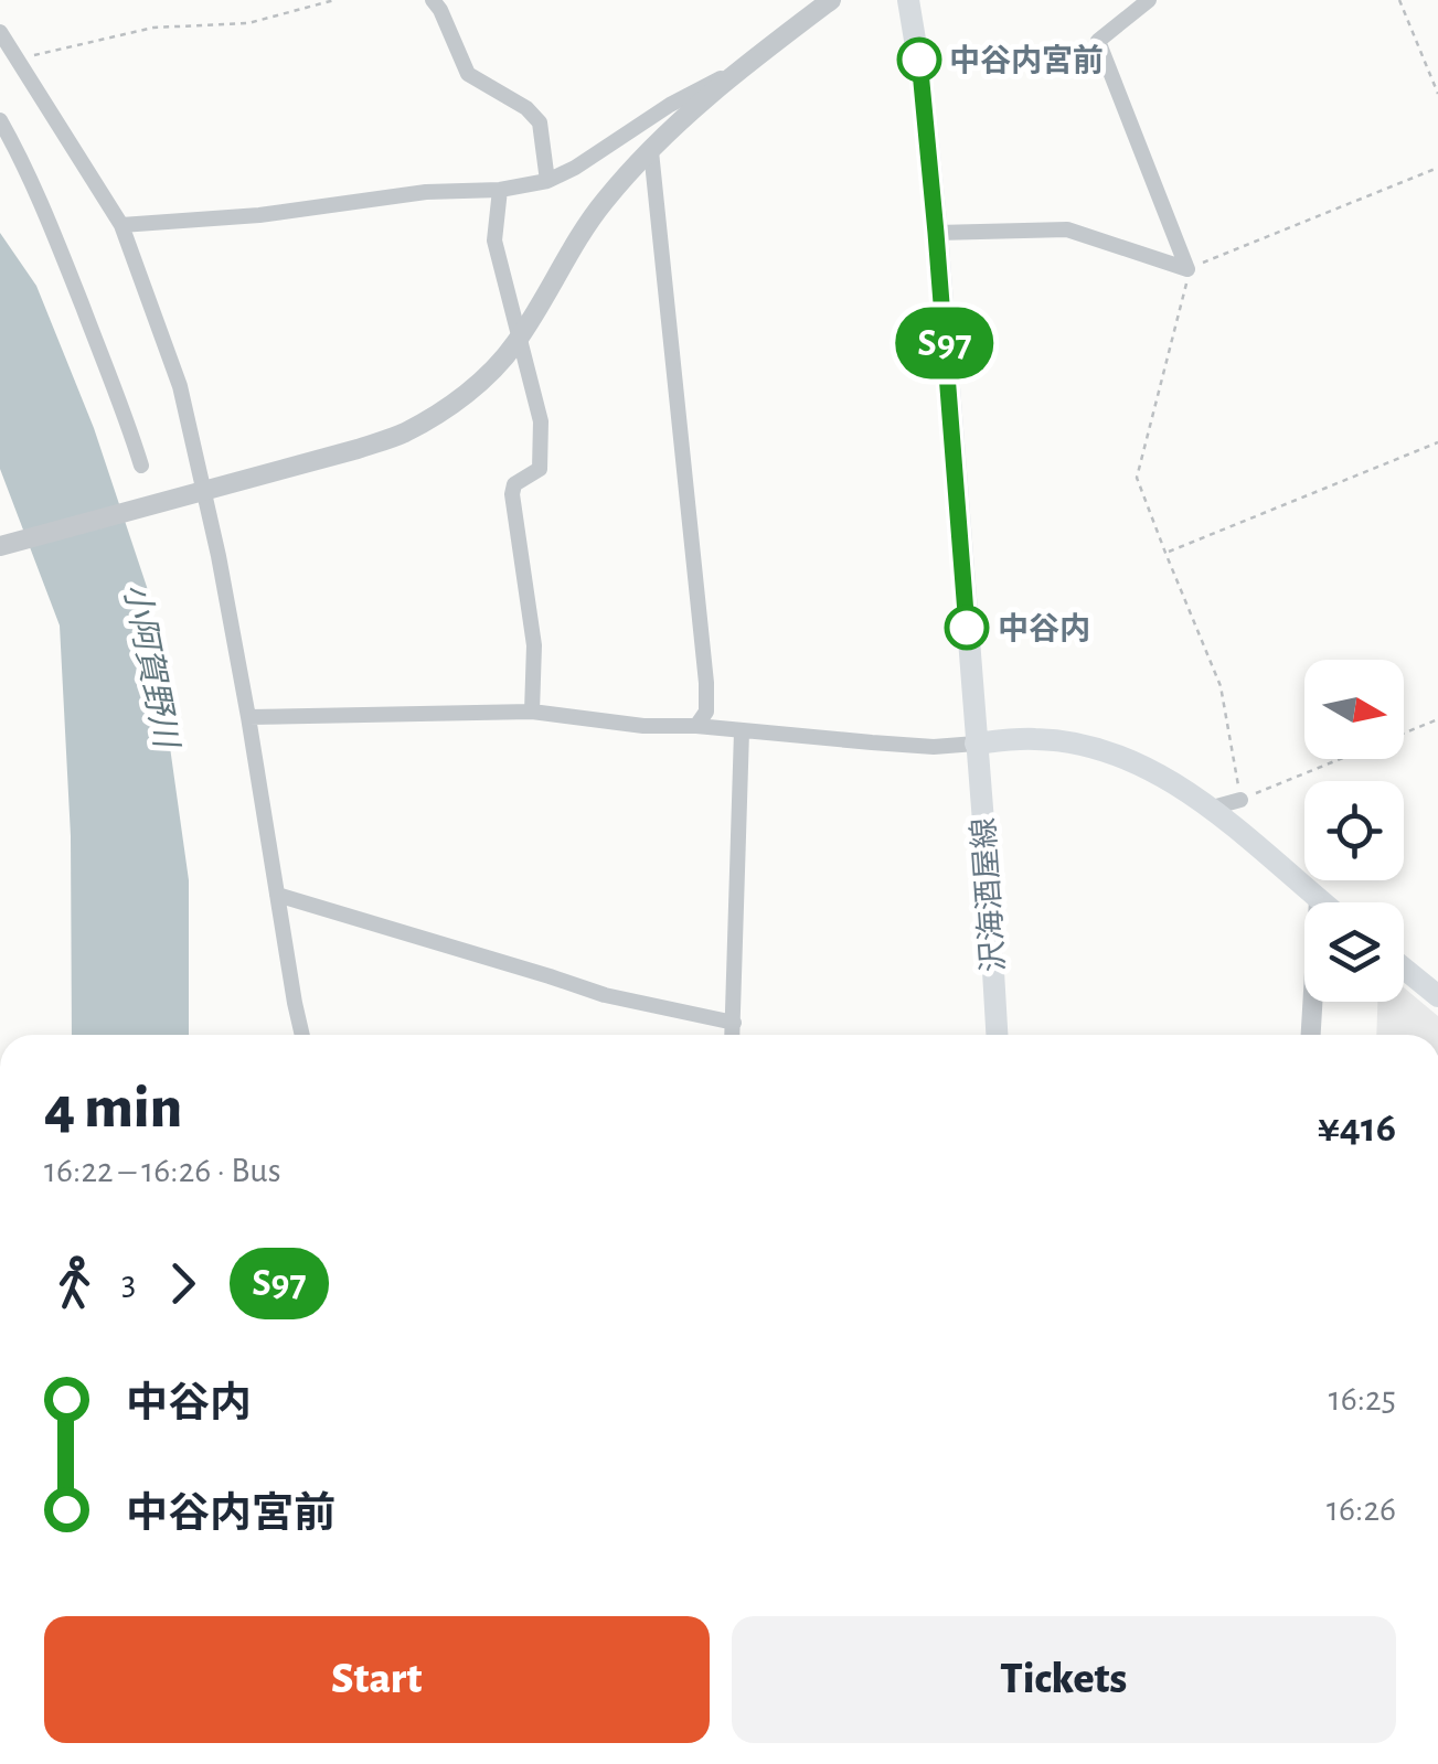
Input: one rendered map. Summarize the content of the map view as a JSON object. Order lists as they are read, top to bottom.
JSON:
{
  "streets": {
    "main road": ["沢海酒屋線"]
  },
  "water": ["小阿賀野川"],
  "places": ["中谷内宮前", "中谷内"],
  "lines": ["bus line S97"],
  "north": "right",
  "page": {
    "on_map": "S97",
    "heading": ["4 min", "16:22 – 16:26 · Bus", "¥416"],
    "legs": ["3", "S97"],
    "list": [
      {
        "name": "中谷内",
        "value": "16:25"
      },
      {
        "name": "中谷内宮前",
        "value": "16:26"
      }
    ],
    "buttons": ["Start", "Tickets"]
  }
}
